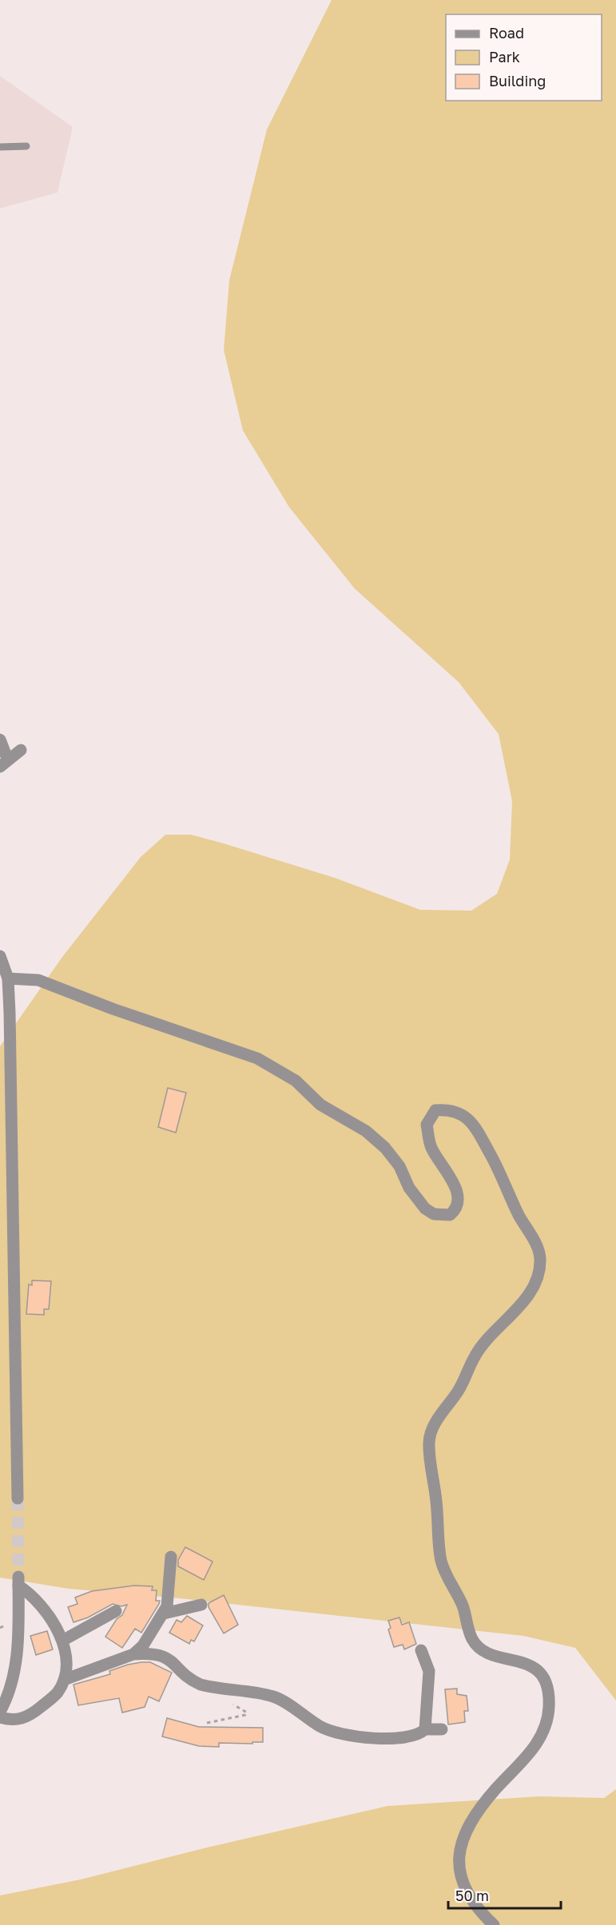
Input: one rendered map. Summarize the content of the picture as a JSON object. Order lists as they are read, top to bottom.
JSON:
{
  "legend": ["Road", "Park", "Building"],
  "scale_bar": "50 m"
}
